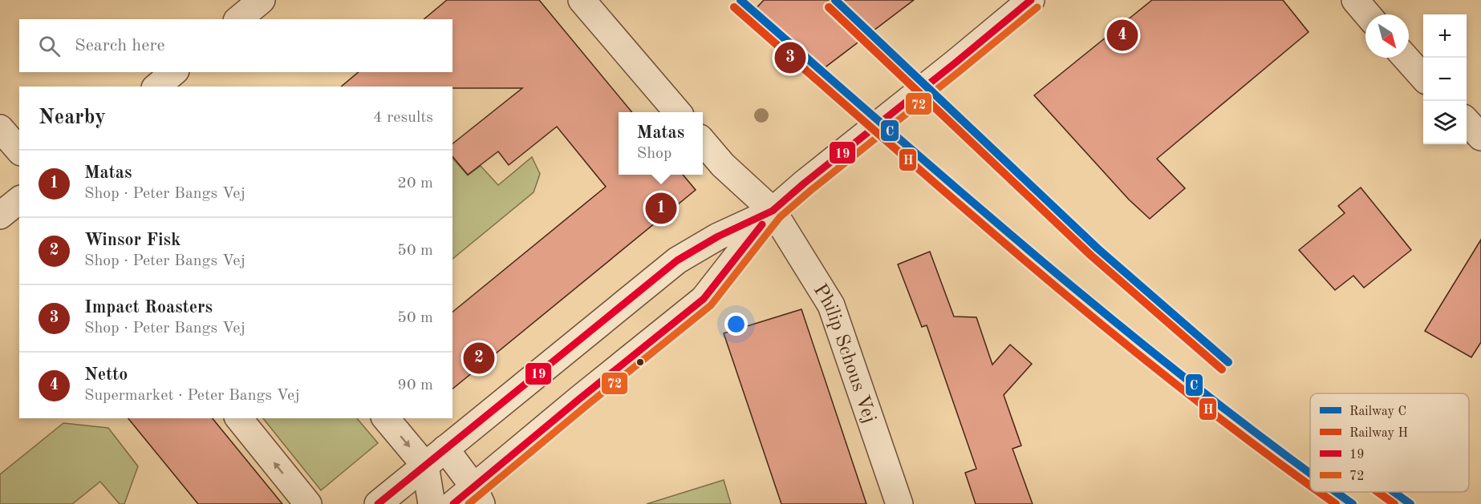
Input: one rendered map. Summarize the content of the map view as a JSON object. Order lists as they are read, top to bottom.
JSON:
{
  "streets": {
    "street": ["Philip Schous Vej"]
  },
  "lines": [
    "rail line C",
    "transit line 19",
    "rail line H",
    "transit line 72"
  ],
  "legend": [
    "Railway C",
    "Railway H",
    "19",
    "72"
  ],
  "north": "bottom right",
  "page": {
    "map_buttons": ["+", "−"],
    "pins": [
      "4",
      "3",
      "1",
      "2"
    ],
    "search": "Search here",
    "heading": ["Nearby", "4 results"],
    "popup": ["Matas", "Shop"],
    "list": [
      {
        "mark": "1",
        "name": "Matas",
        "note": "Shop · Peter Bangs Vej",
        "value": "20 m"
      },
      {
        "mark": "2",
        "name": "Winsor Fisk",
        "note": "Shop · Peter Bangs Vej",
        "value": "50 m"
      },
      {
        "mark": "3",
        "name": "Impact Roasters",
        "note": "Shop · Peter Bangs Vej",
        "value": "50 m"
      },
      {
        "mark": "4",
        "name": "Netto",
        "note": "Supermarket · Peter Bangs Vej",
        "value": "90 m"
      }
    ]
  }
}
